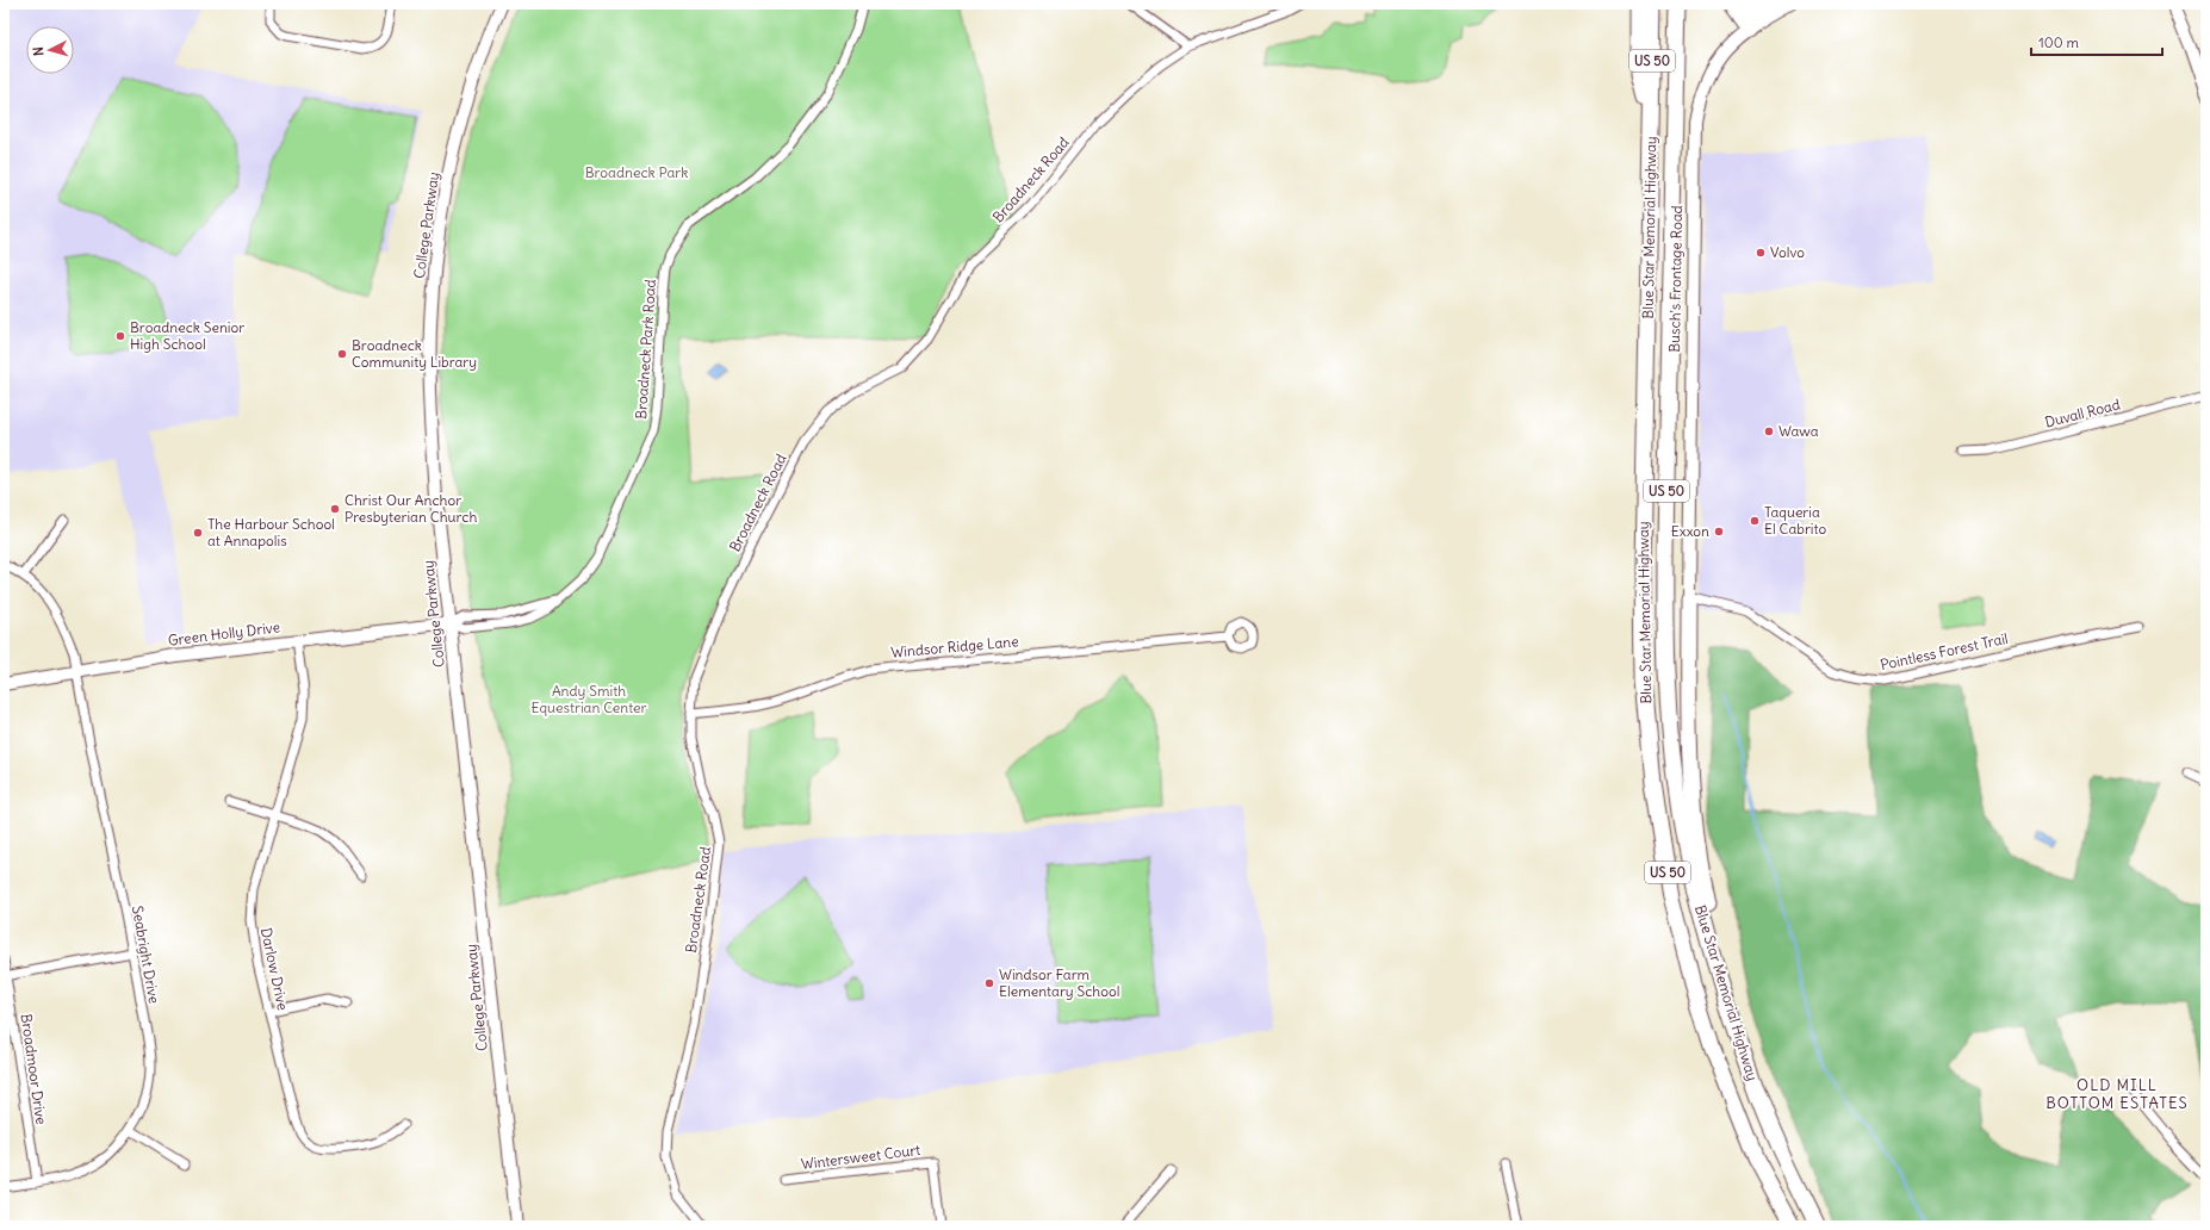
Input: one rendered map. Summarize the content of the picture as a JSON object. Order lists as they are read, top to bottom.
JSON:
{
  "streets": {
    "highway": ["US 50", "Blue Star Memorial Highway"],
    "main road": ["College Parkway", "Busch's Frontage Road", "Green Holly Drive"],
    "street": [
      "Broadneck Road",
      "Broadneck Park Road",
      "Duvall Road",
      "Windsor Ridge Lane",
      "Pointless Forest Trail",
      "Seabright Drive",
      "Darlow Drive",
      "Broadmoor Drive",
      "Wintersweet Court"
    ]
  },
  "crossings": [
    ["Broadneck Road", "Windsor Ridge Lane"],
    ["College Parkway", "Broadneck Park Road"],
    ["College Parkway", "Green Holly Drive"],
    ["Busch's Frontage Road", "Pointless Forest Trail"],
    ["Broadneck Park Road", "Green Holly Drive"],
    ["Green Holly Drive", "Seabright Drive"],
    ["Green Holly Drive", "Darlow Drive"],
    ["Seabright Drive", "Broadmoor Drive"]
  ],
  "districts": ["OLD MILL BOTTOM ESTATES"],
  "parks": ["Broadneck Park", "Andy Smith Equestrian Center"],
  "places": [
    "Volvo",
    "Broadneck Senior High School",
    "Broadneck Community Library",
    "Wawa",
    "Christ Our Anchor Presbyterian Church",
    "Taqueria El Cabrito",
    "Exxon",
    "The Harbour School at Annapolis",
    "Windsor Farm Elementary School"
  ],
  "scale_bar": "100 m",
  "north": "left"
}
